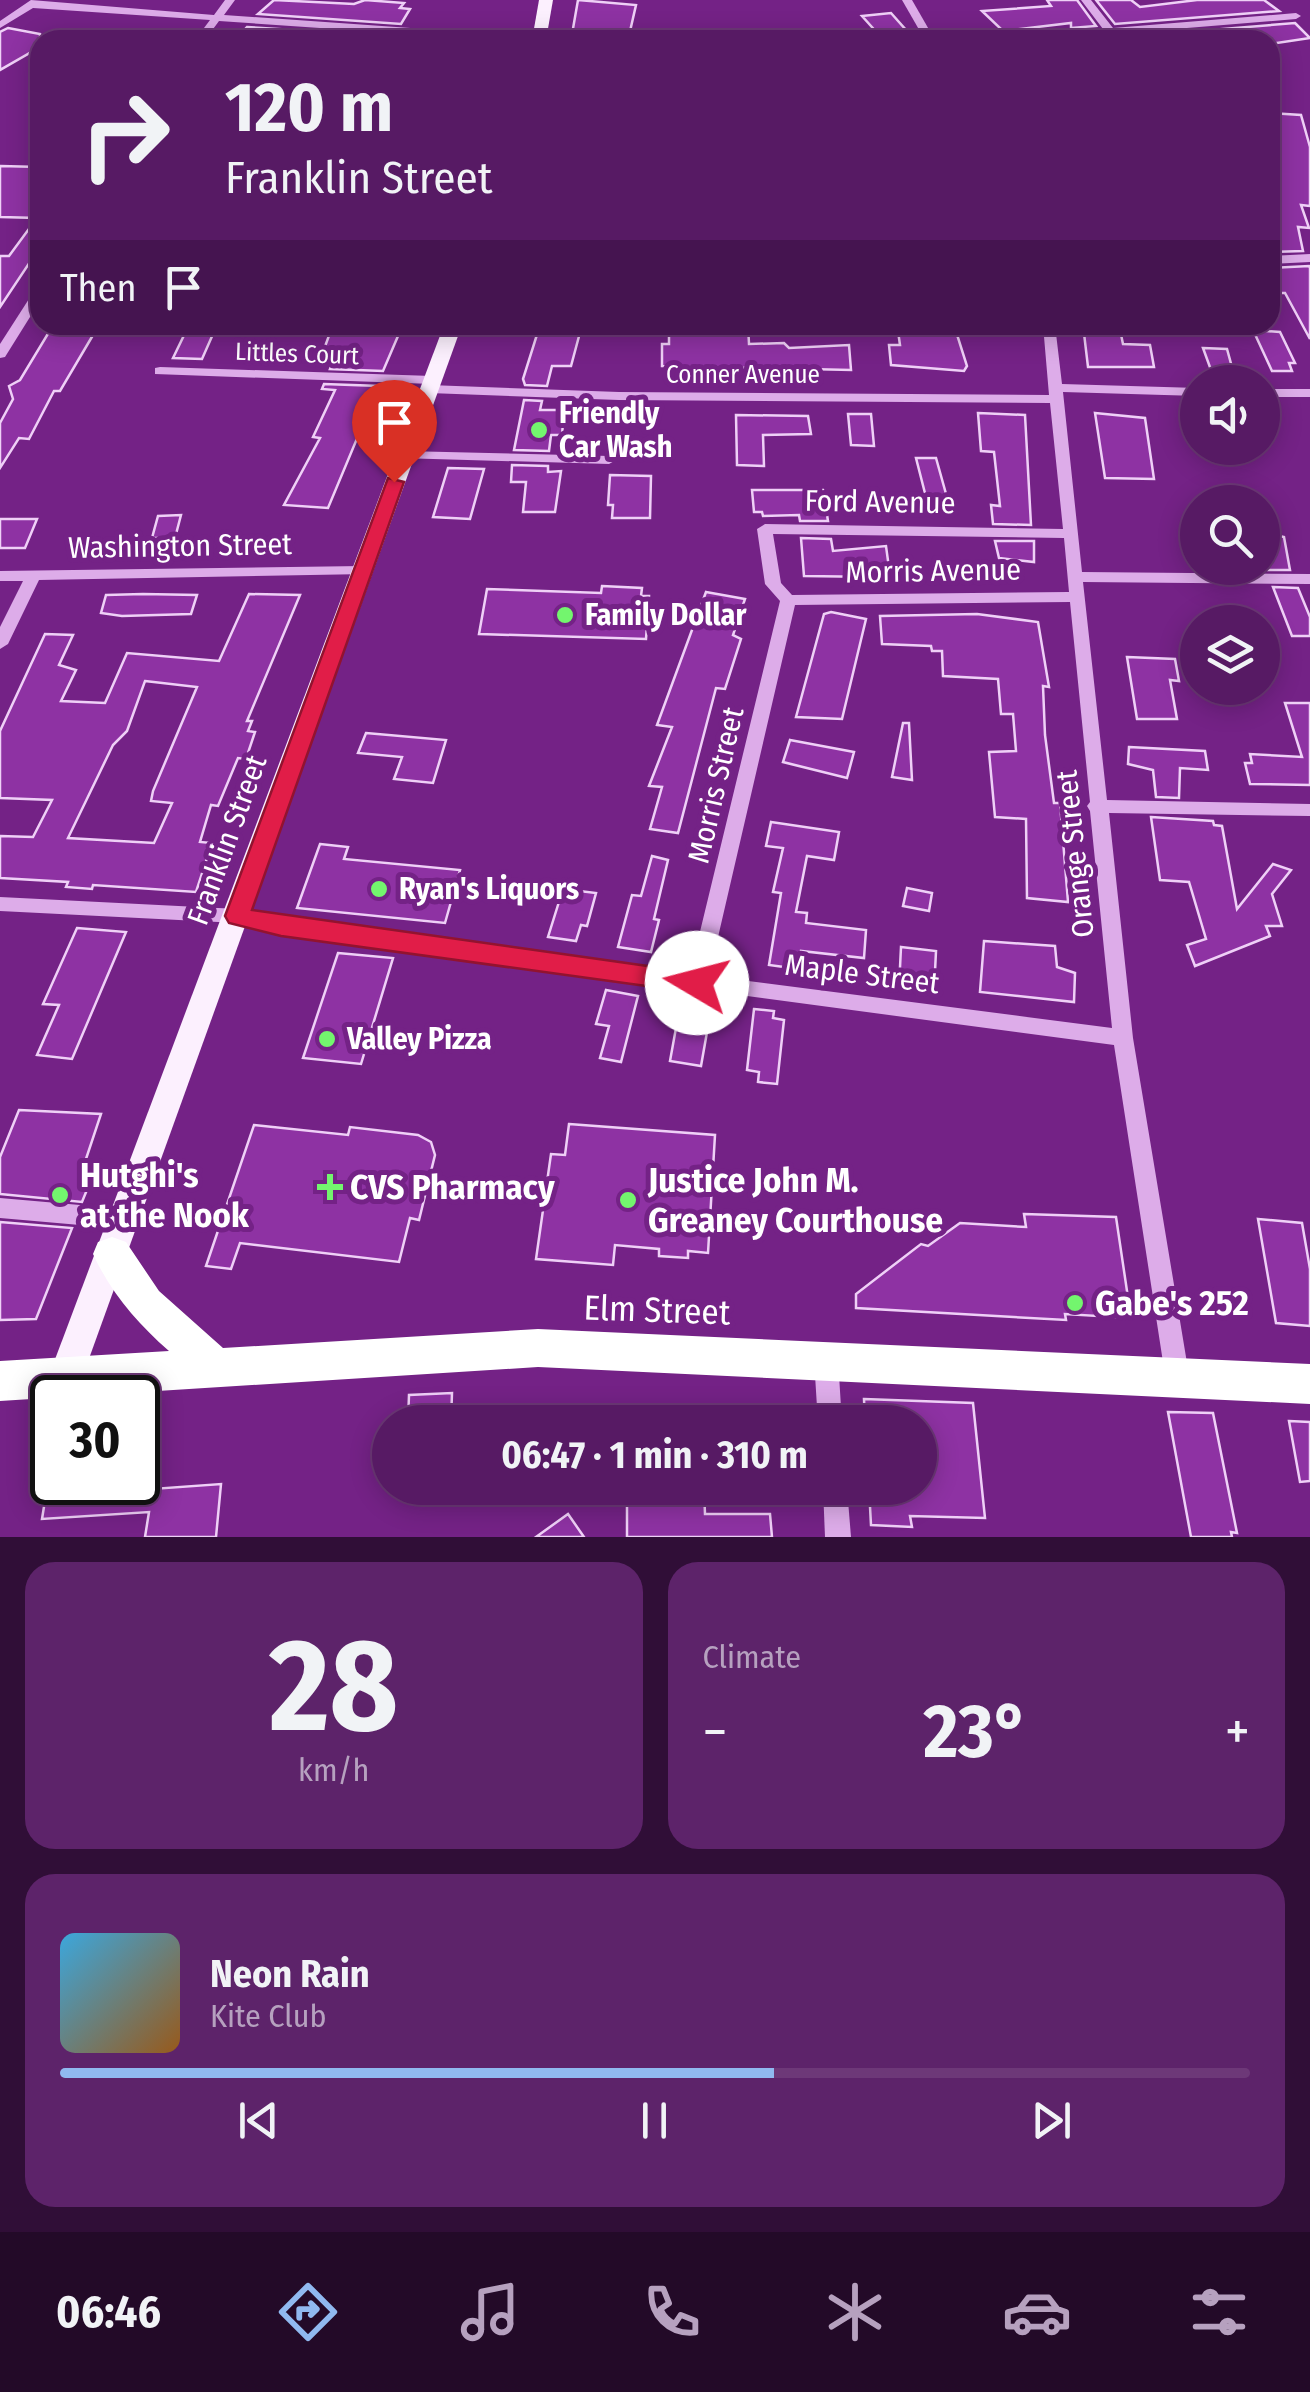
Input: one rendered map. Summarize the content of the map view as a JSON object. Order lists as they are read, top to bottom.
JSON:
{
  "streets": {
    "highway": ["Elm Street"],
    "main road": ["Franklin Street"],
    "street": [
      "Littles Court",
      "Conner Avenue",
      "Ford Avenue",
      "Washington Street",
      "Morris Avenue",
      "Morris Street",
      "Orange Street",
      "Maple Street"
    ]
  },
  "crossings": [
    ["Littles Court", "Conner Avenue"],
    ["Littles Court", "Franklin Street"],
    ["Conner Avenue", "Franklin Street"],
    ["Conner Avenue", "Orange Street"],
    ["Ford Avenue", "Morris Avenue"],
    ["Ford Avenue", "Morris Street"],
    ["Ford Avenue", "Orange Street"],
    ["Washington Street", "Franklin Street"],
    ["Morris Avenue", "Morris Street"],
    ["Morris Avenue", "Orange Street"],
    ["Morris Street", "Maple Street"],
    ["Franklin Street", "Maple Street"],
    ["Orange Street", "Maple Street"],
    ["Orange Street", "Elm Street"]
  ],
  "places": {
    "other": [
      "Friendly Car Wash",
      "Family Dollar",
      "Ryan's Liquors",
      "Valley Pizza",
      "Hutghi's at the Nook",
      "Justice John M. Greaney Courthouse",
      "Gabe's 252"
    ],
    "health": ["CVS Pharmacy"]
  },
  "page": {
    "turn": ["120 m", "Franklin Street"],
    "then": "Then",
    "limit": "30",
    "trip": "06:47 · 1 min · 310 m",
    "tile": [
      ["28", "km/h"],
      "Climate"
    ],
    "heat": ["−", "23°", "+"],
    "song": ["Neon Rain", "Kite Club"],
    "tabs": "06:46"
  }
}
